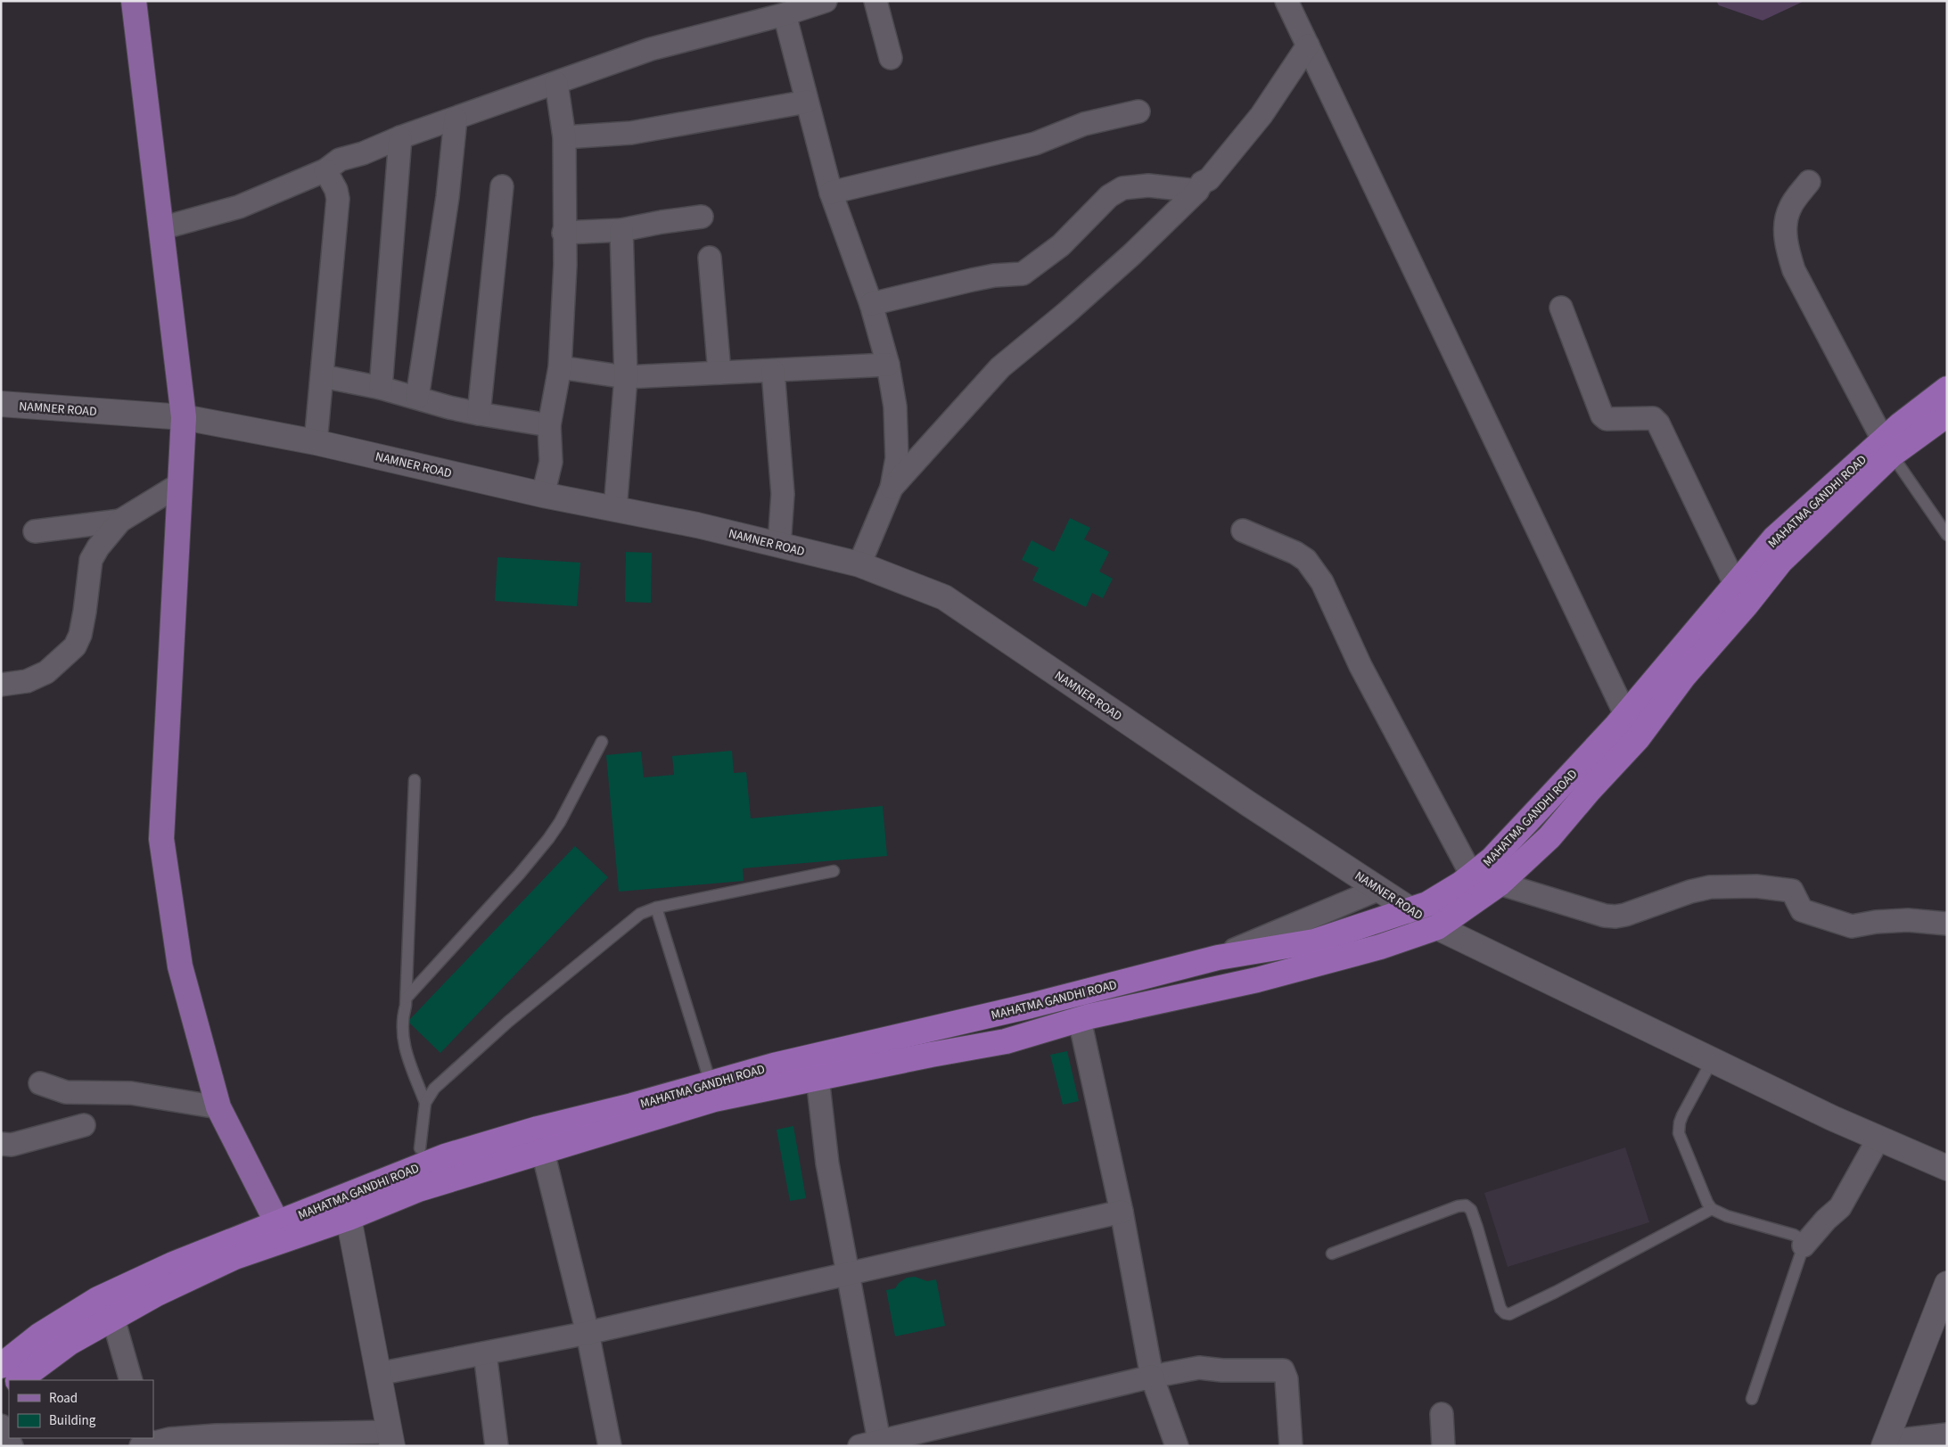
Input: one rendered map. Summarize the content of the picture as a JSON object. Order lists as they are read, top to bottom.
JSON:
{
  "streets": {
    "highway": ["MAHATMA GANDHI ROAD"],
    "main road": ["NAMNER ROAD"]
  },
  "crossings": [
    ["NAMNER ROAD", "MAHATMA GANDHI ROAD"]
  ],
  "legend": ["Road", "Building"]
}
